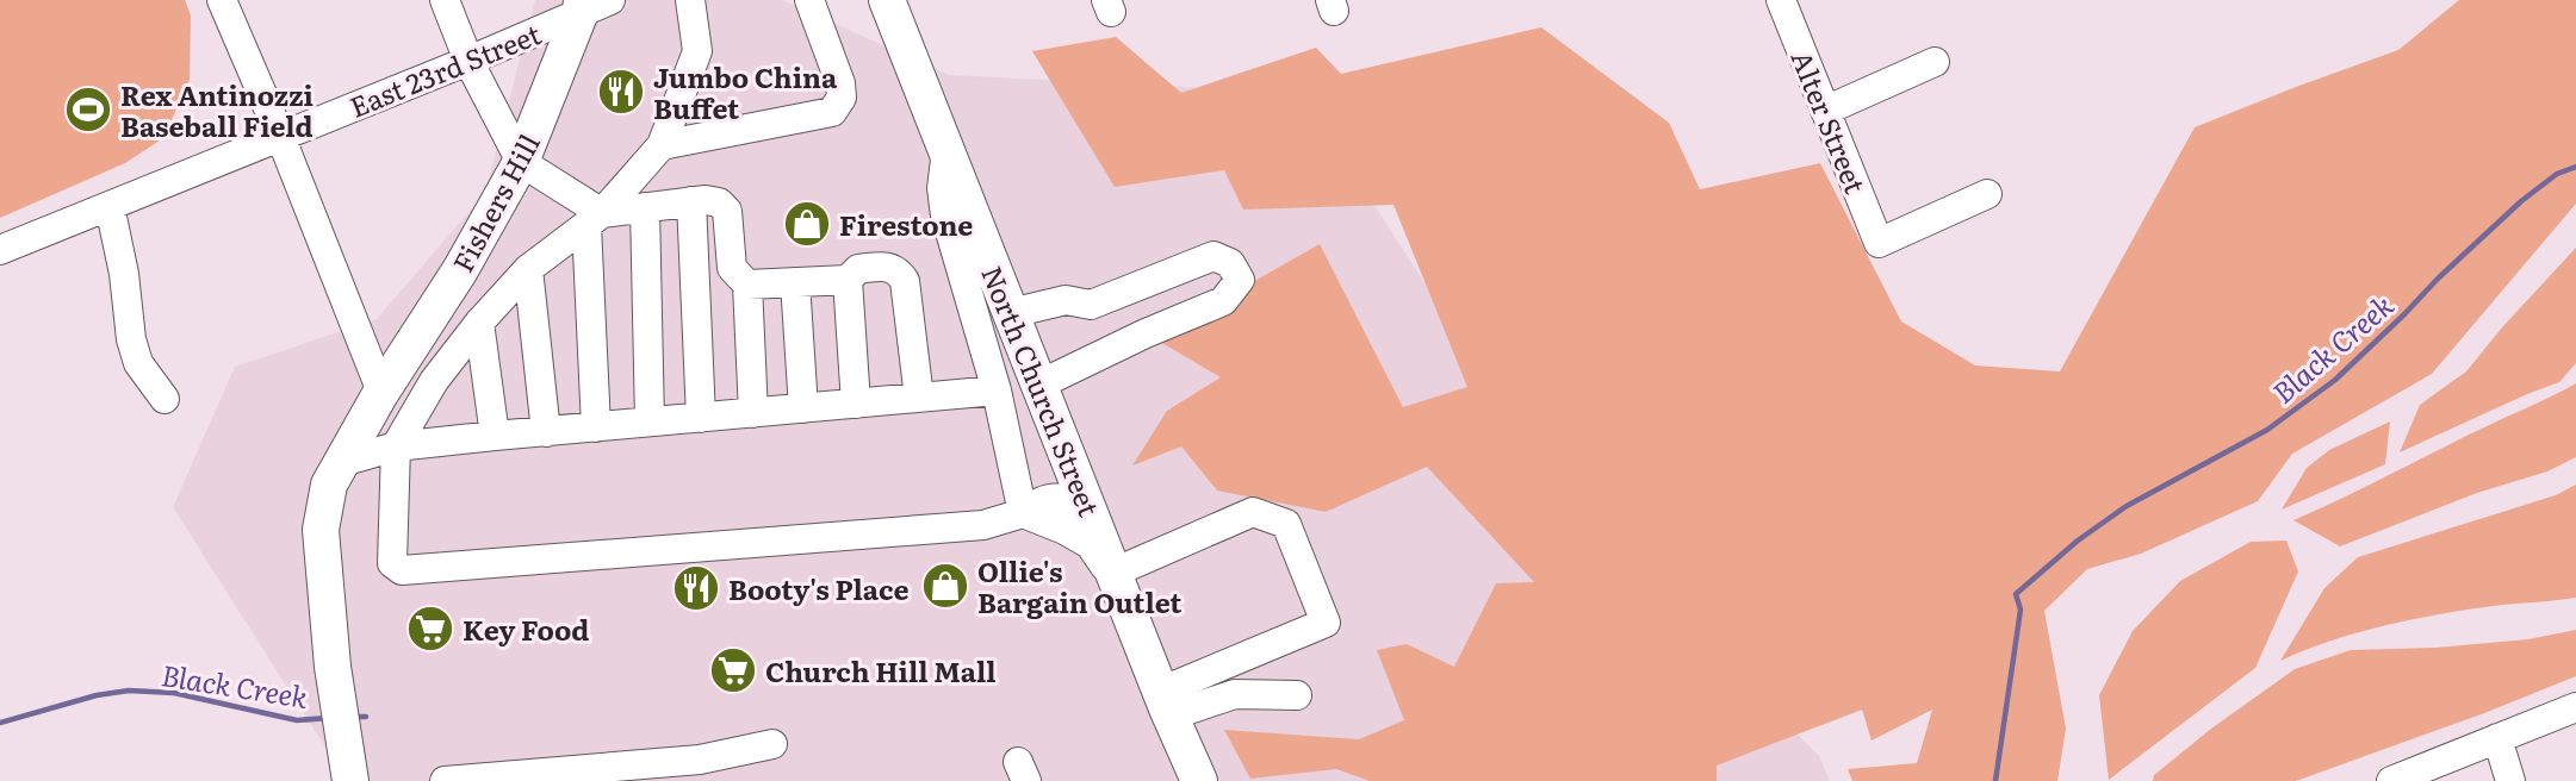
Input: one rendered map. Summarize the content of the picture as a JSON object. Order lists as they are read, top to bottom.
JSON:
{
  "streets": {
    "main road": ["Fishers Hill", "North Church Street"],
    "street": ["East 23rd Street", "Alter Street"]
  },
  "crossings": [
    ["East 23rd Street", "Fishers Hill"]
  ],
  "water": ["Black Creek"],
  "places": {
    "restaurant": ["Jumbo China Buffet", "Booty's Place"],
    "sports": ["Rex Antinozzi Baseball Field"],
    "shop": ["Firestone", "Ollie's Bargain Outlet"],
    "supermarket": ["Key Food", "Church Hill Mall"]
  }
}
